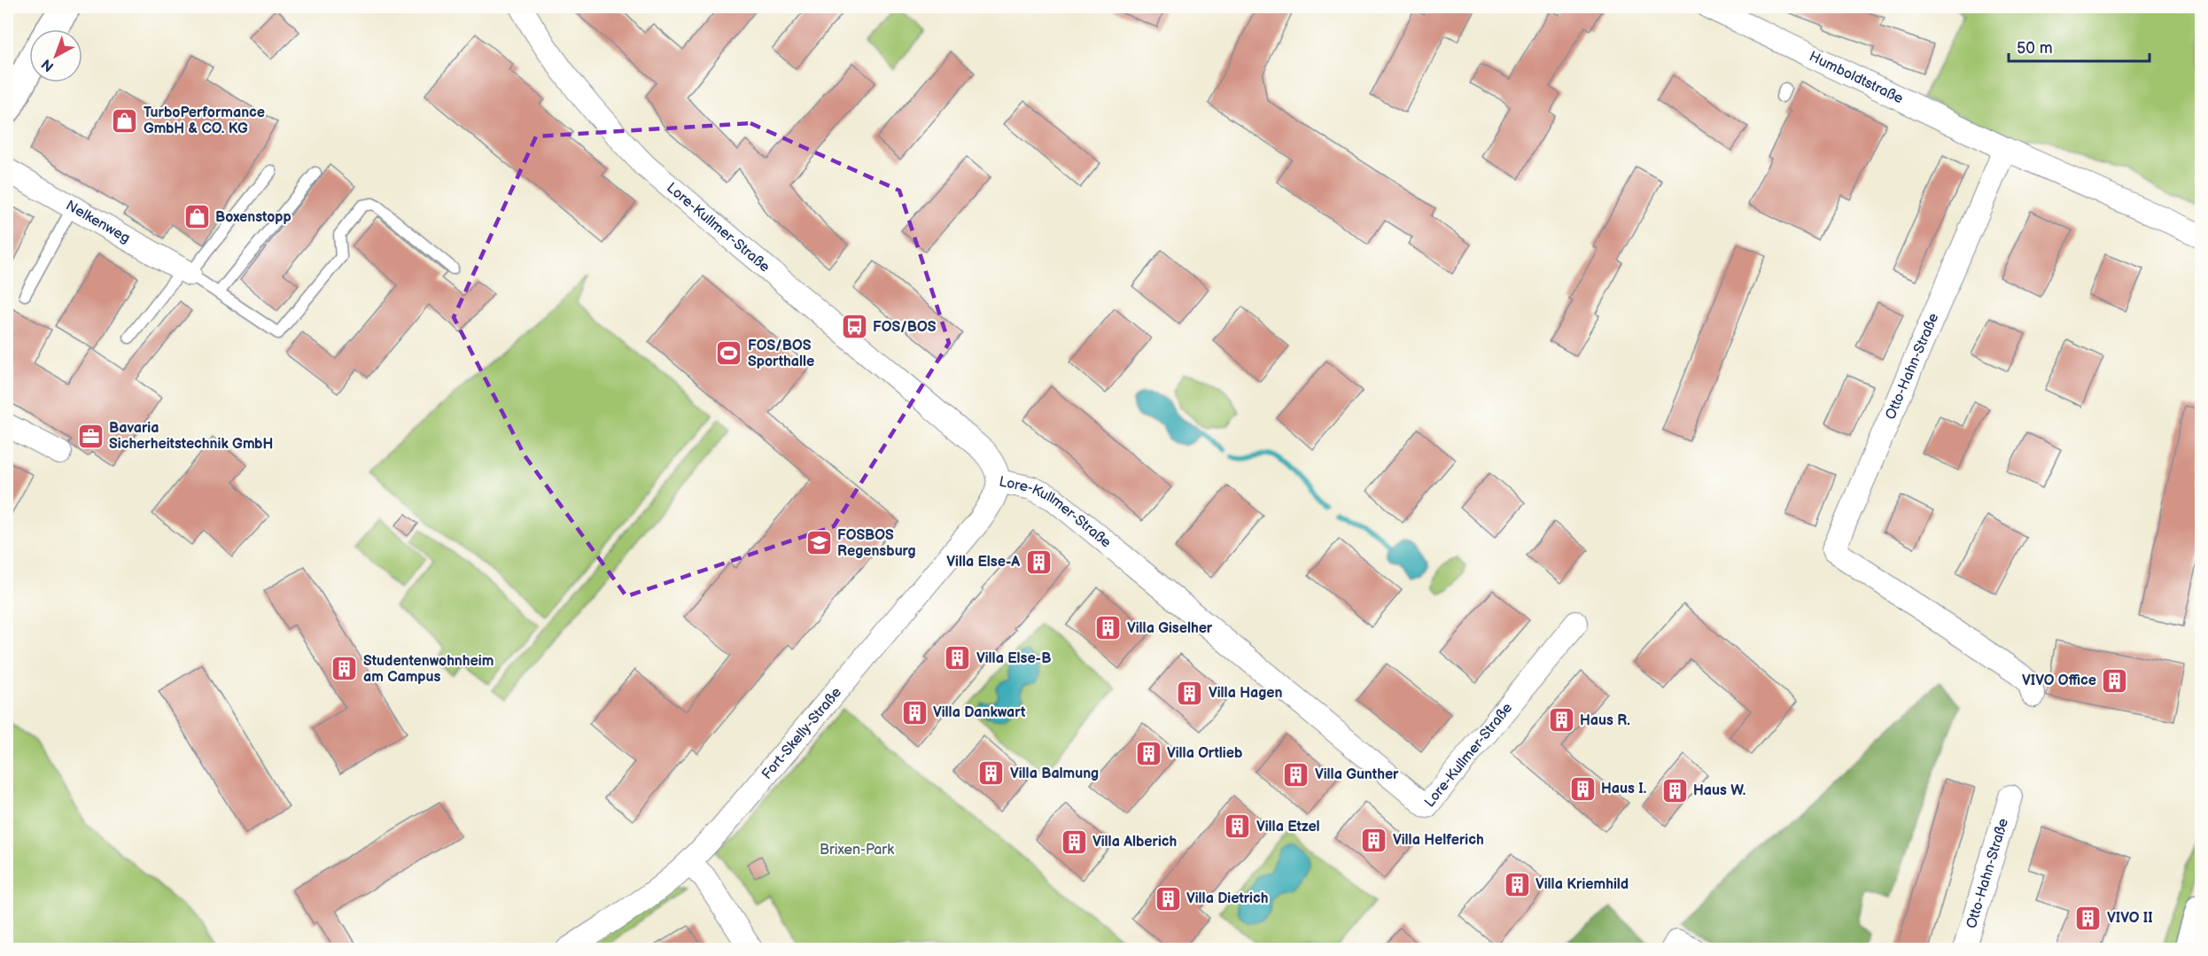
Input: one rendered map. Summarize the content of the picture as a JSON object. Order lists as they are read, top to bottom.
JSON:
{
  "streets": {
    "street": [
      "Humboldtstraße",
      "Nelkenweg",
      "Lore-Kullmer-Straße",
      "Otto-Hahn-Straße",
      "Fort-Skelly-Straße"
    ]
  },
  "crossings": [
    ["Humboldtstraße", "Otto-Hahn-Straße"],
    ["Lore-Kullmer-Straße", "Fort-Skelly-Straße"]
  ],
  "parks": ["Brixen-Park"],
  "places": {
    "shop": ["TurboPerformance GmbH & CO. KG", "Boxenstopp"],
    "bus stop": ["FOS/BOS"],
    "sports": ["FOS/BOS Sporthalle"],
    "office": ["Bavaria Sicherheitstechnik GmbH"],
    "school or university": ["FOSBOS Regensburg"],
    "building": [
      "Villa Else-A",
      "Villa Giselher",
      "Villa Else-B",
      "Studentenwohnheim am Campus",
      "VIVO Office",
      "Villa Hagen",
      "Villa Dankwart",
      "Haus R.",
      "Villa Ortlieb",
      "Villa Balmung",
      "Villa Gunther",
      "Haus I.",
      "Haus W.",
      "Villa Etzel",
      "Villa Helferich",
      "Villa Alberich",
      "Villa Kriemhild",
      "Villa Dietrich",
      "VIVO II"
    ]
  },
  "scale_bar": "50 m",
  "north": "bottom left"
}
